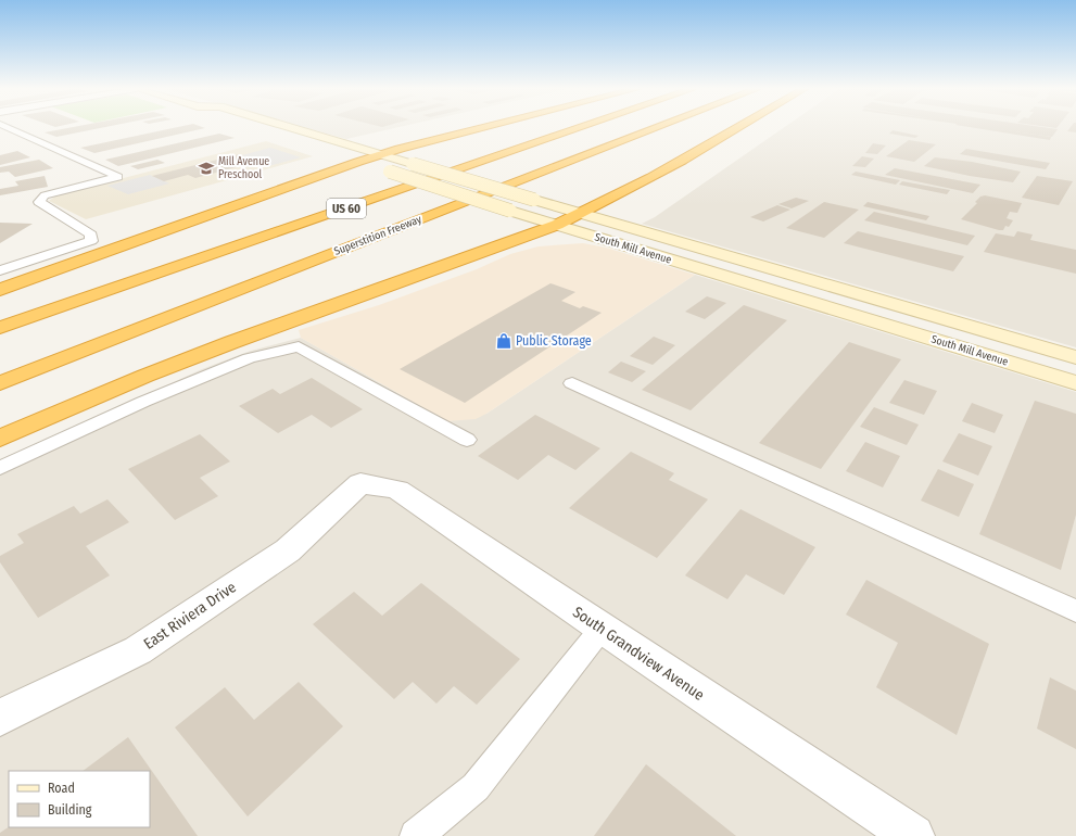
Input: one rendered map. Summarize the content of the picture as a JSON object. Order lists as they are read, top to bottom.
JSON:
{
  "streets": {
    "highway": ["US 60", "Superstition Freeway"],
    "main road": ["South Mill Avenue"],
    "street": ["East Riviera Drive", "South Grandview Avenue"]
  },
  "crossings": [
    ["East Riviera Drive", "South Grandview Avenue"]
  ],
  "places": {
    "school or university": ["Mill Avenue Preschool"],
    "shop": ["Public Storage"]
  },
  "legend": ["Road", "Building"]
}
